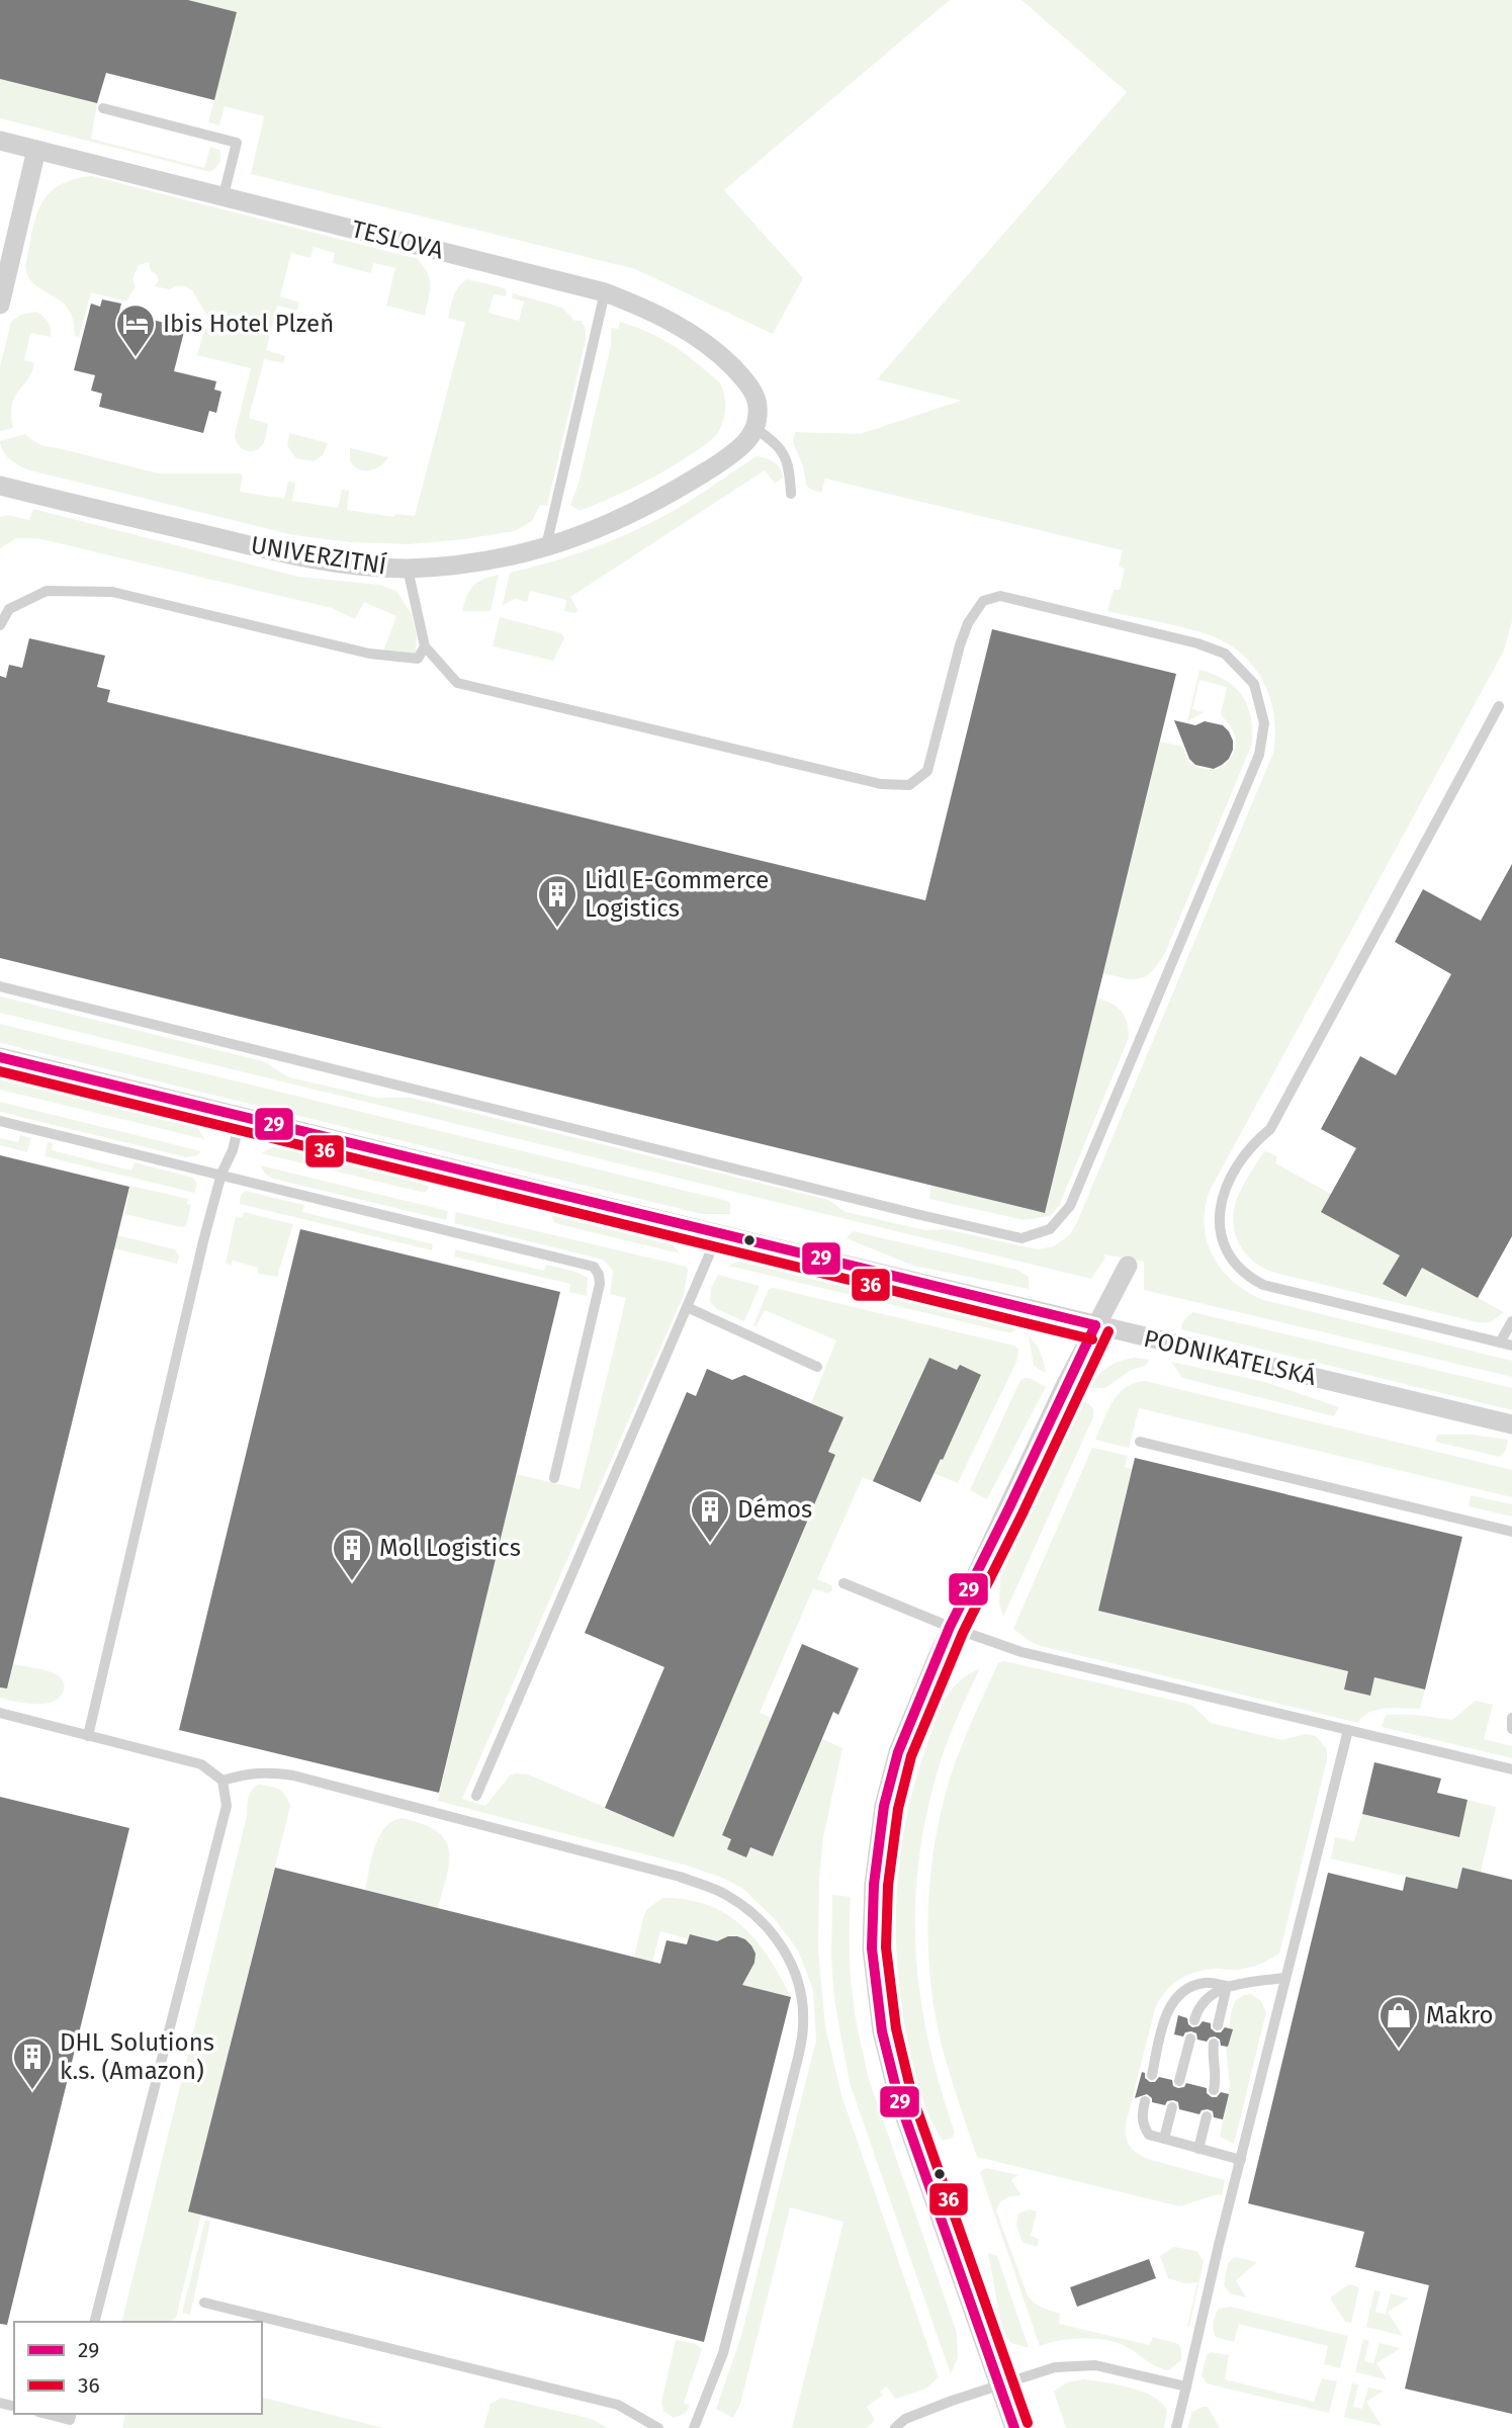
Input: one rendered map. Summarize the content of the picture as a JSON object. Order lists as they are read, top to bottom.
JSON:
{
  "streets": {
    "street": ["TESLOVA", "UNIVERZITNÍ", "PODNIKATELSKÁ"]
  },
  "crossings": [
    ["TESLOVA", "UNIVERZITNÍ"]
  ],
  "places": {
    "hotel": ["Ibis Hotel Plzeň"],
    "building": [
      "Lidl E-Commerce Logistics",
      "Démos",
      "Mol Logistics",
      "DHL Solutions k.s. (Amazon)"
    ],
    "shop": ["Makro"]
  },
  "lines": ["transit line 29", "transit line 36"],
  "legend": ["29", "36"]
}
